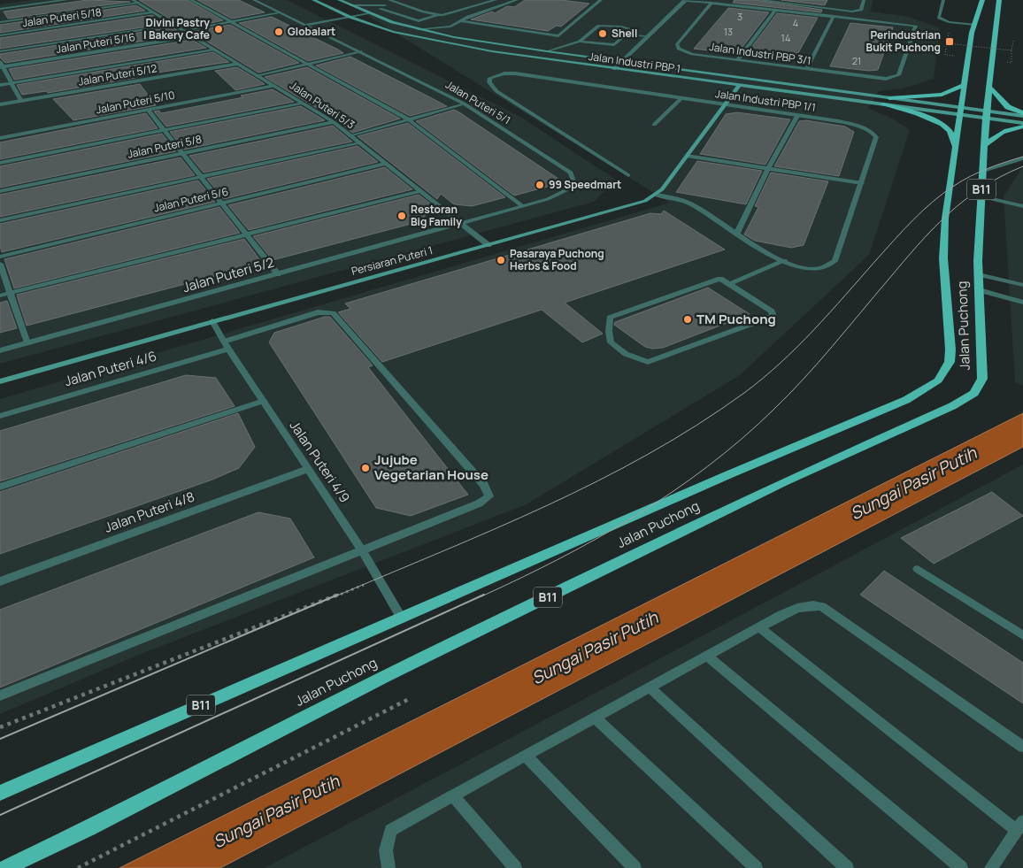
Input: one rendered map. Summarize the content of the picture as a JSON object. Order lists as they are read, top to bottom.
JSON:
{
  "streets": {
    "main road": [
      "Jalan Industri PBP 1",
      "B11",
      "Persiaran Puteri 1",
      "Jalan Puchong"
    ],
    "street": [
      "Jalan Puteri 5/18",
      "Jalan Puteri 5/16",
      "Jalan Industri PBP 3/1",
      "Jalan Puteri 5/12",
      "Jalan Industri PBP 1/1",
      "Jalan Puteri 5/10",
      "Jalan Puteri 5/1",
      "Jalan Puteri 5/3",
      "Jalan Puteri 5/8",
      "Jalan Puteri 5/6",
      "Jalan Puteri 5/2",
      "Jalan Puteri 4/6",
      "Jalan Puteri 4/9",
      "Jalan Puteri 4/8"
    ]
  },
  "crossings": [
    ["Jalan Puteri 5/18", "Jalan Puteri 5/3"],
    ["Jalan Puteri 5/16", "Jalan Puteri 5/3"],
    ["Jalan Industri PBP 1", "Persiaran Puteri 1"],
    ["Jalan Industri PBP 1", "Jalan Puchong"],
    ["Jalan Puteri 5/12", "Jalan Puteri 5/3"],
    ["Jalan Industri PBP 1/1", "Persiaran Puteri 1"],
    ["Jalan Puteri 5/10", "Jalan Puteri 5/3"],
    ["Jalan Puteri 5/1", "Jalan Puteri 5/3"],
    ["Jalan Puteri 5/1", "Jalan Puteri 5/2"],
    ["Jalan Puteri 5/3", "Jalan Puteri 5/8"],
    ["Jalan Puteri 5/3", "Jalan Puteri 5/6"],
    ["Jalan Puteri 5/3", "Persiaran Puteri 1"],
    ["Jalan Puteri 5/3", "Jalan Puteri 5/2"],
    ["Persiaran Puteri 1", "Jalan Puteri 4/9"],
    ["Jalan Puchong", "Jalan Puteri 4/9"],
    ["Jalan Puteri 4/6", "Jalan Puteri 4/9"],
    ["Jalan Puteri 4/9", "Jalan Puteri 4/8"]
  ],
  "water": ["Sungai Pasir Putih"],
  "places": {
    "other": [
      "Divini Pastry | Bakery Cafe",
      "Globalart",
      "Shell",
      "99 Speedmart",
      "Restoran Big Family",
      "Pasaraya Puchong Herbs & Food",
      "TM Puchong",
      "Jujube Vegetarian House"
    ],
    "transit": ["Perindustrian Bukit Puchong"]
  },
  "house_numbers": [
    "3",
    "4",
    "13",
    "14",
    "21"
  ]
}
